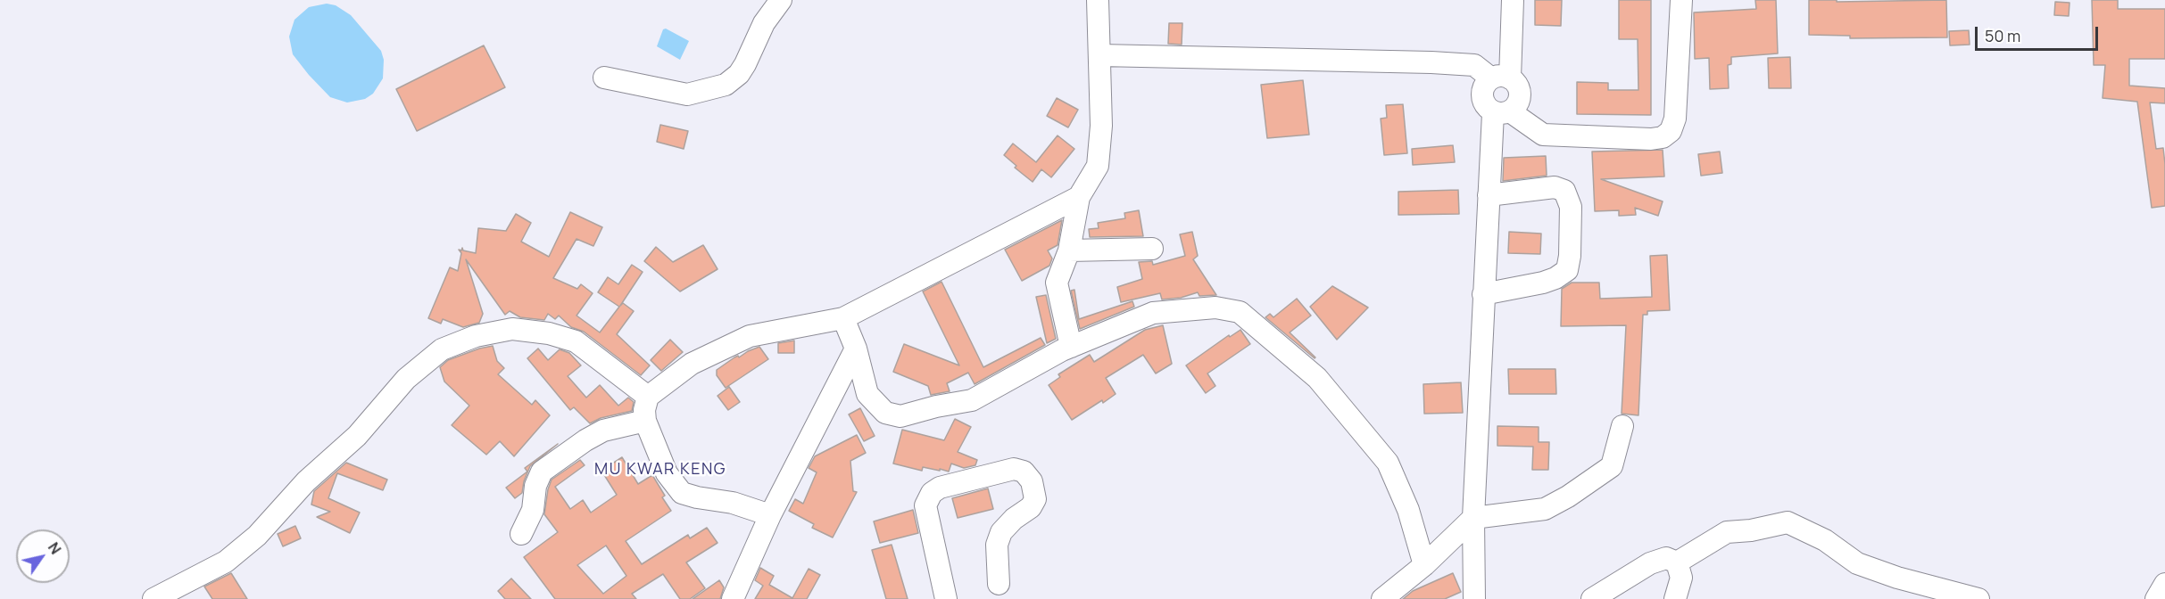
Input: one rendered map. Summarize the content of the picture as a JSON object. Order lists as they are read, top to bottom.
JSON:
{
  "districts": ["MU KWAR KENG"],
  "scale_bar": "50 m",
  "north": "top right"
}
